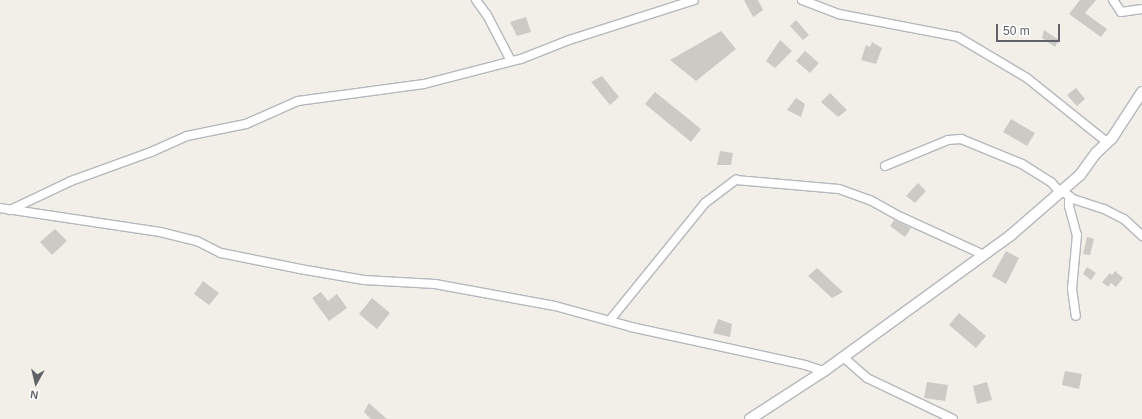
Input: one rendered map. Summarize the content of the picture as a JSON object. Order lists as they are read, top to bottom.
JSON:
{
  "scale_bar": "50 m",
  "north": "bottom"
}
